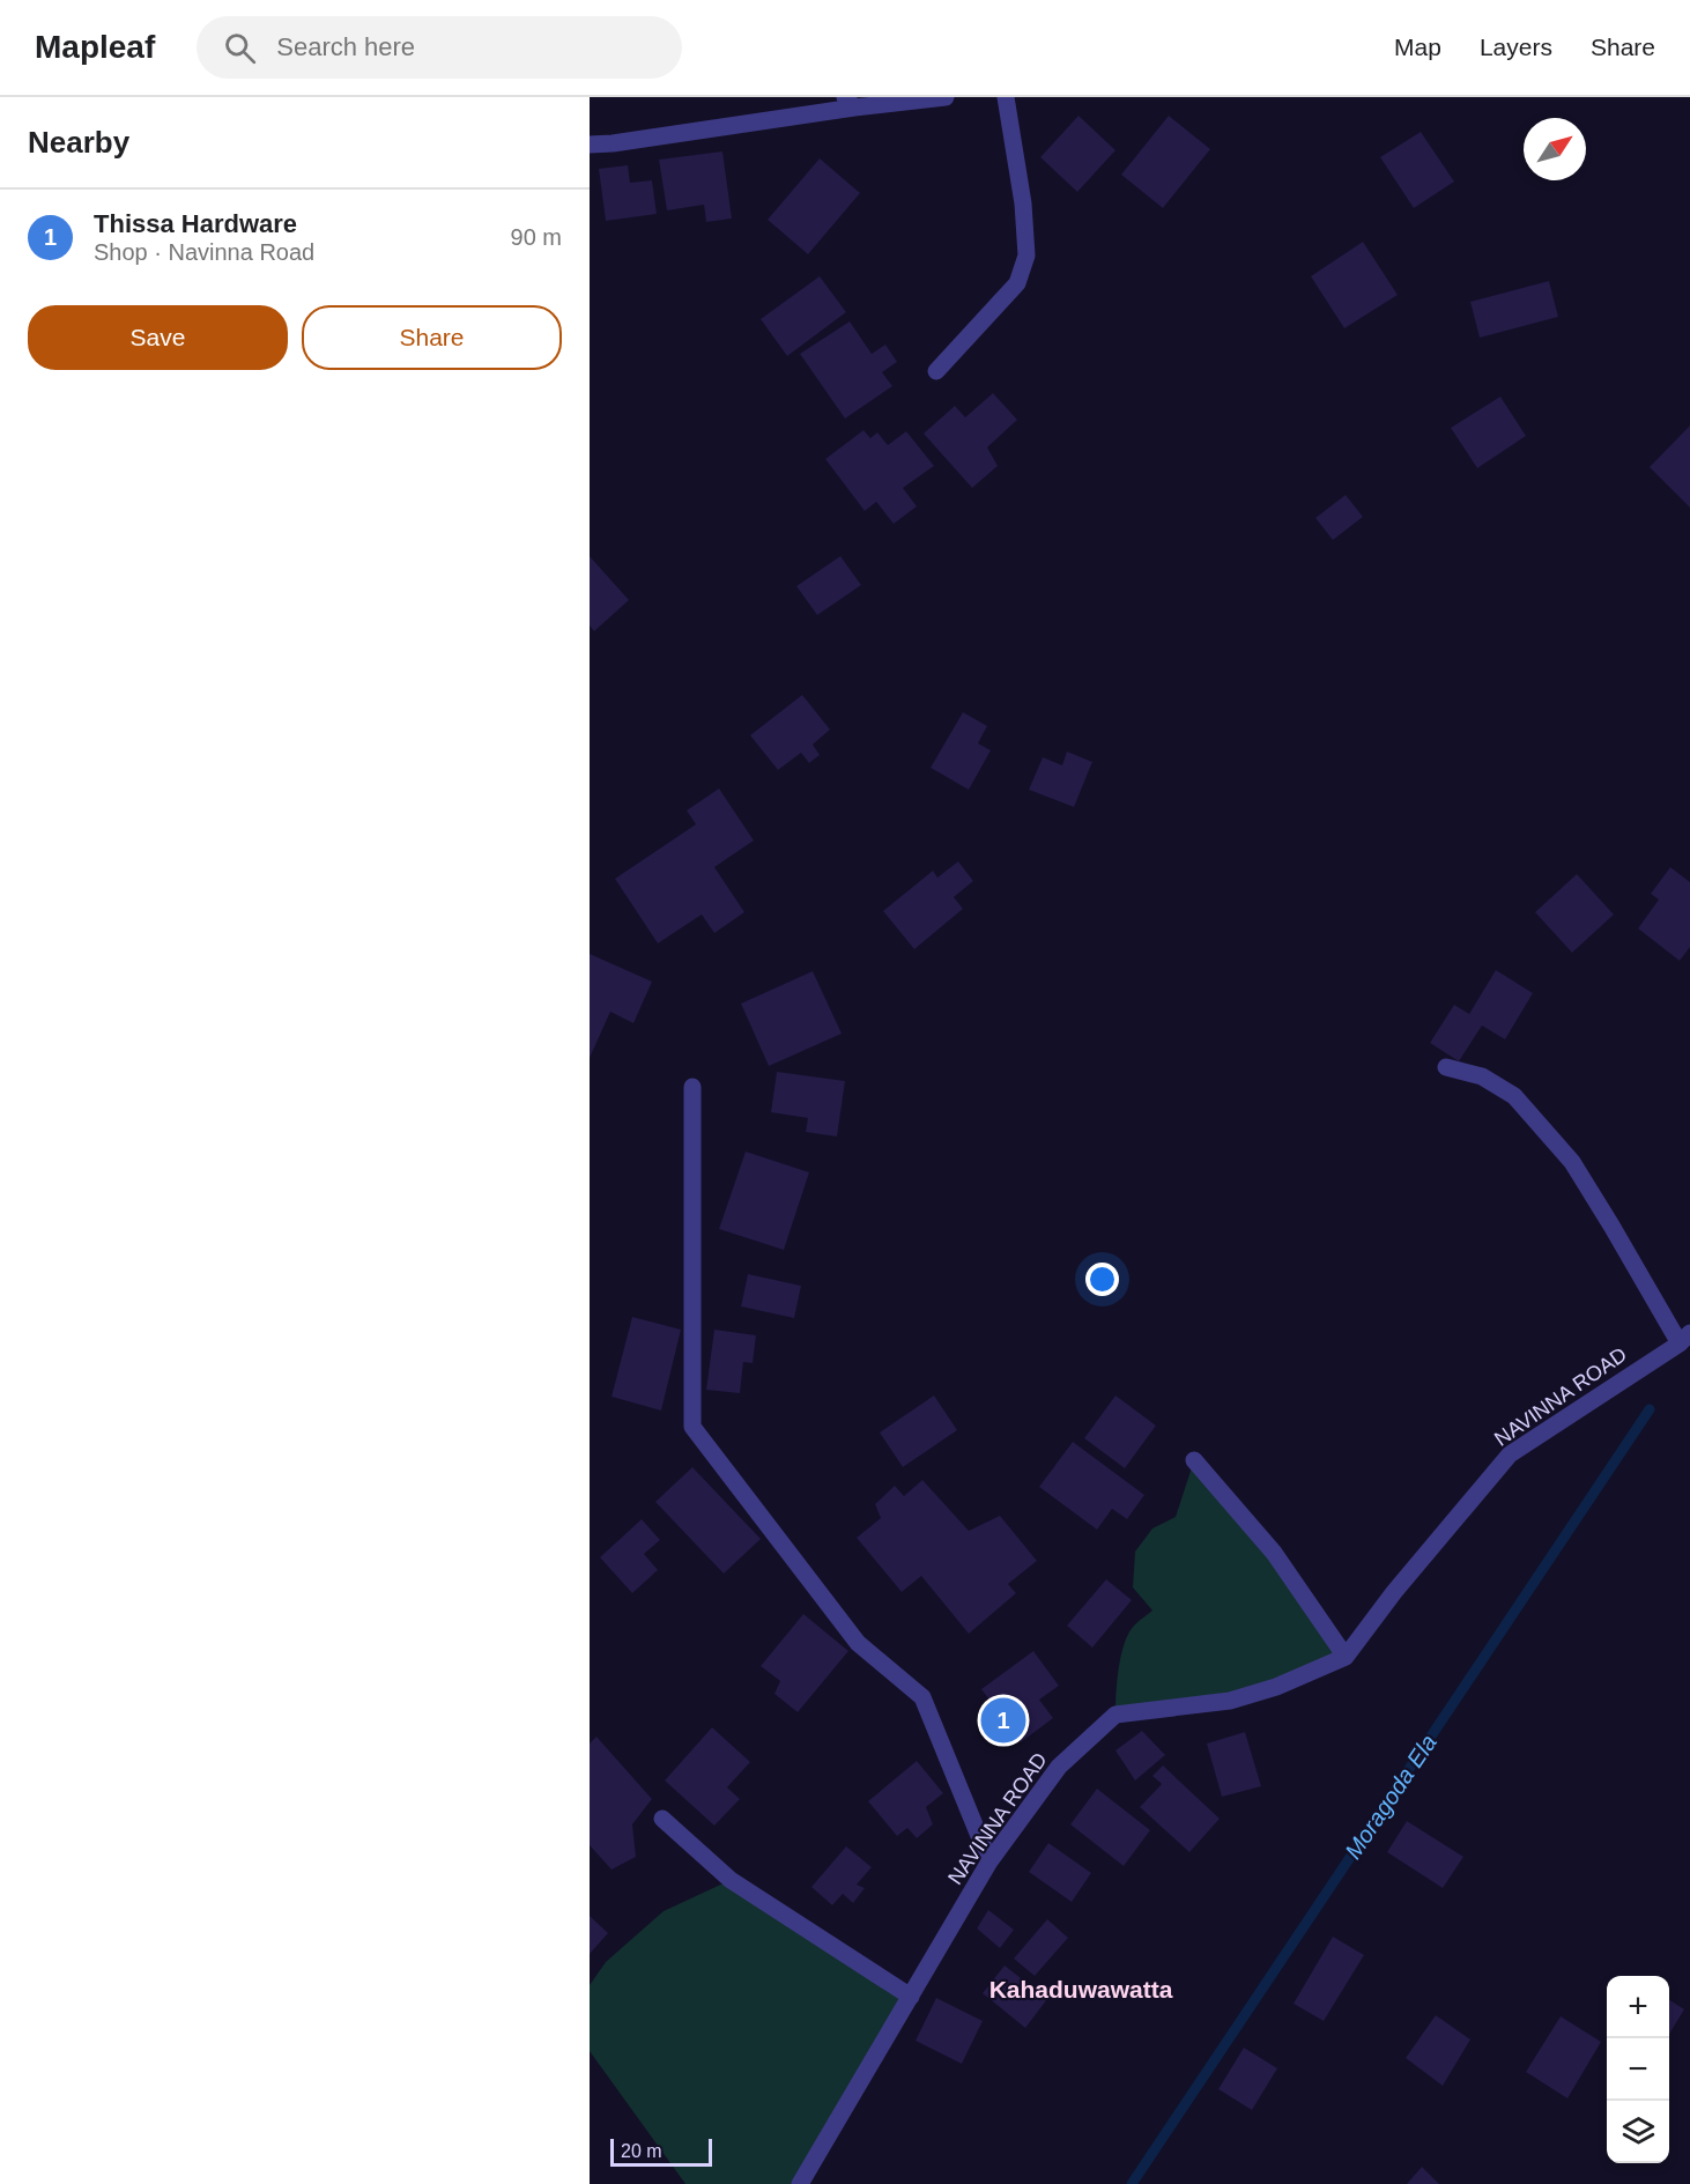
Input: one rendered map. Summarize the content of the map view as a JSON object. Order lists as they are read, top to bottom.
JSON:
{
  "streets": {
    "street": ["NAVINNA ROAD"]
  },
  "districts": ["Kahaduwawatta"],
  "water": ["Moragoda Ela"],
  "scale_bar": "20 m",
  "north": "top right",
  "page": {
    "header": "Mapleaf",
    "search": "Search here",
    "nav": ["Map", "Layers", "Share"],
    "heading": "Nearby",
    "list": [
      {
        "mark": "1",
        "name": "Thissa Hardware",
        "note": "Shop · Navinna Road",
        "value": "90 m"
      }
    ],
    "buttons": ["Save", "Share"],
    "pins": "1",
    "map_buttons": ["+", "−"],
    "scale": "20 m"
  }
}
